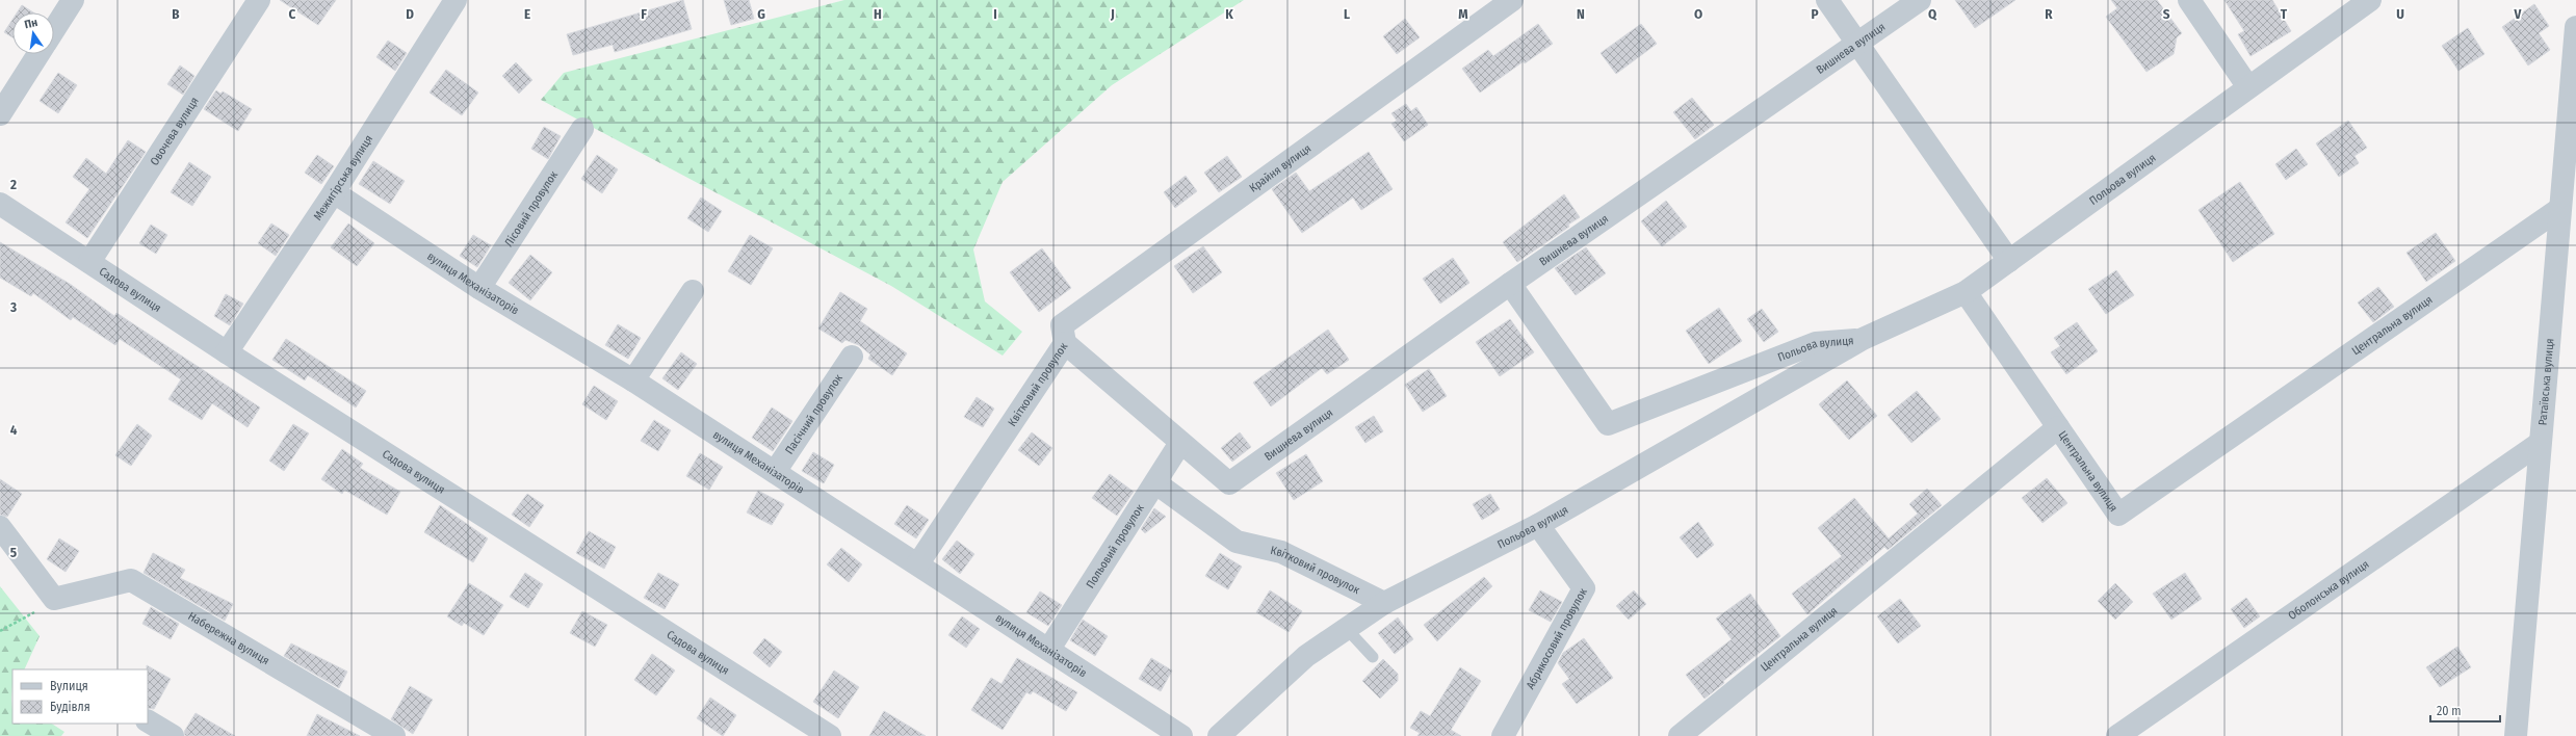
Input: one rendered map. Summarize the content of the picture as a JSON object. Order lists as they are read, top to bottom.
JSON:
{
  "streets": {
    "street": [
      "Вишнева вулиця",
      "Овочева вулиця",
      "Крайня вулиця",
      "Межигірська вулиця",
      "Польова вулиця",
      "Лісовий провулок",
      "вулиця Механізаторів",
      "Садова вулиця",
      "Центральна вулиця",
      "Ратаївська вулиця",
      "Квітковий провулок",
      "Пасічний провулок",
      "Польовий провулок",
      "Оболонська вулиця",
      "Набережна вулиця",
      "Абрикосовий провулок"
    ]
  },
  "crossings": [
    ["Вишнева вулиця", "Польова вулиця"],
    ["Вишнева вулиця", "Квітковий провулок"],
    ["Овочева вулиця", "Садова вулиця"],
    ["Крайня вулиця", "Квітковий провулок"],
    ["Межигірська вулиця", "вулиця Механізаторів"],
    ["Межигірська вулиця", "Садова вулиця"],
    ["Польова вулиця", "Квітковий провулок"],
    ["Польова вулиця", "Абрикосовий провулок"],
    ["Лісовий провулок", "вулиця Механізаторів"],
    ["вулиця Механізаторів", "Квітковий провулок"],
    ["вулиця Механізаторів", "Пасічний провулок"],
    ["вулиця Механізаторів", "Польовий провулок"],
    ["Центральна вулиця", "Ратаївська вулиця"],
    ["Ратаївська вулиця", "Оболонська вулиця"],
    ["Квітковий провулок", "Польовий провулок"]
  ],
  "legend": ["Вулиця", "Будівля"],
  "scale_bar": "20 m",
  "north": "top",
  "grid": {
    "columns": [
      "B",
      "C",
      "D",
      "E",
      "F",
      "G",
      "H",
      "I",
      "J",
      "K",
      "L",
      "M",
      "N",
      "O",
      "P",
      "Q",
      "R",
      "S",
      "T",
      "U",
      "V"
    ],
    "rows": [
      "2",
      "3",
      "4",
      "5"
    ]
  }
}
